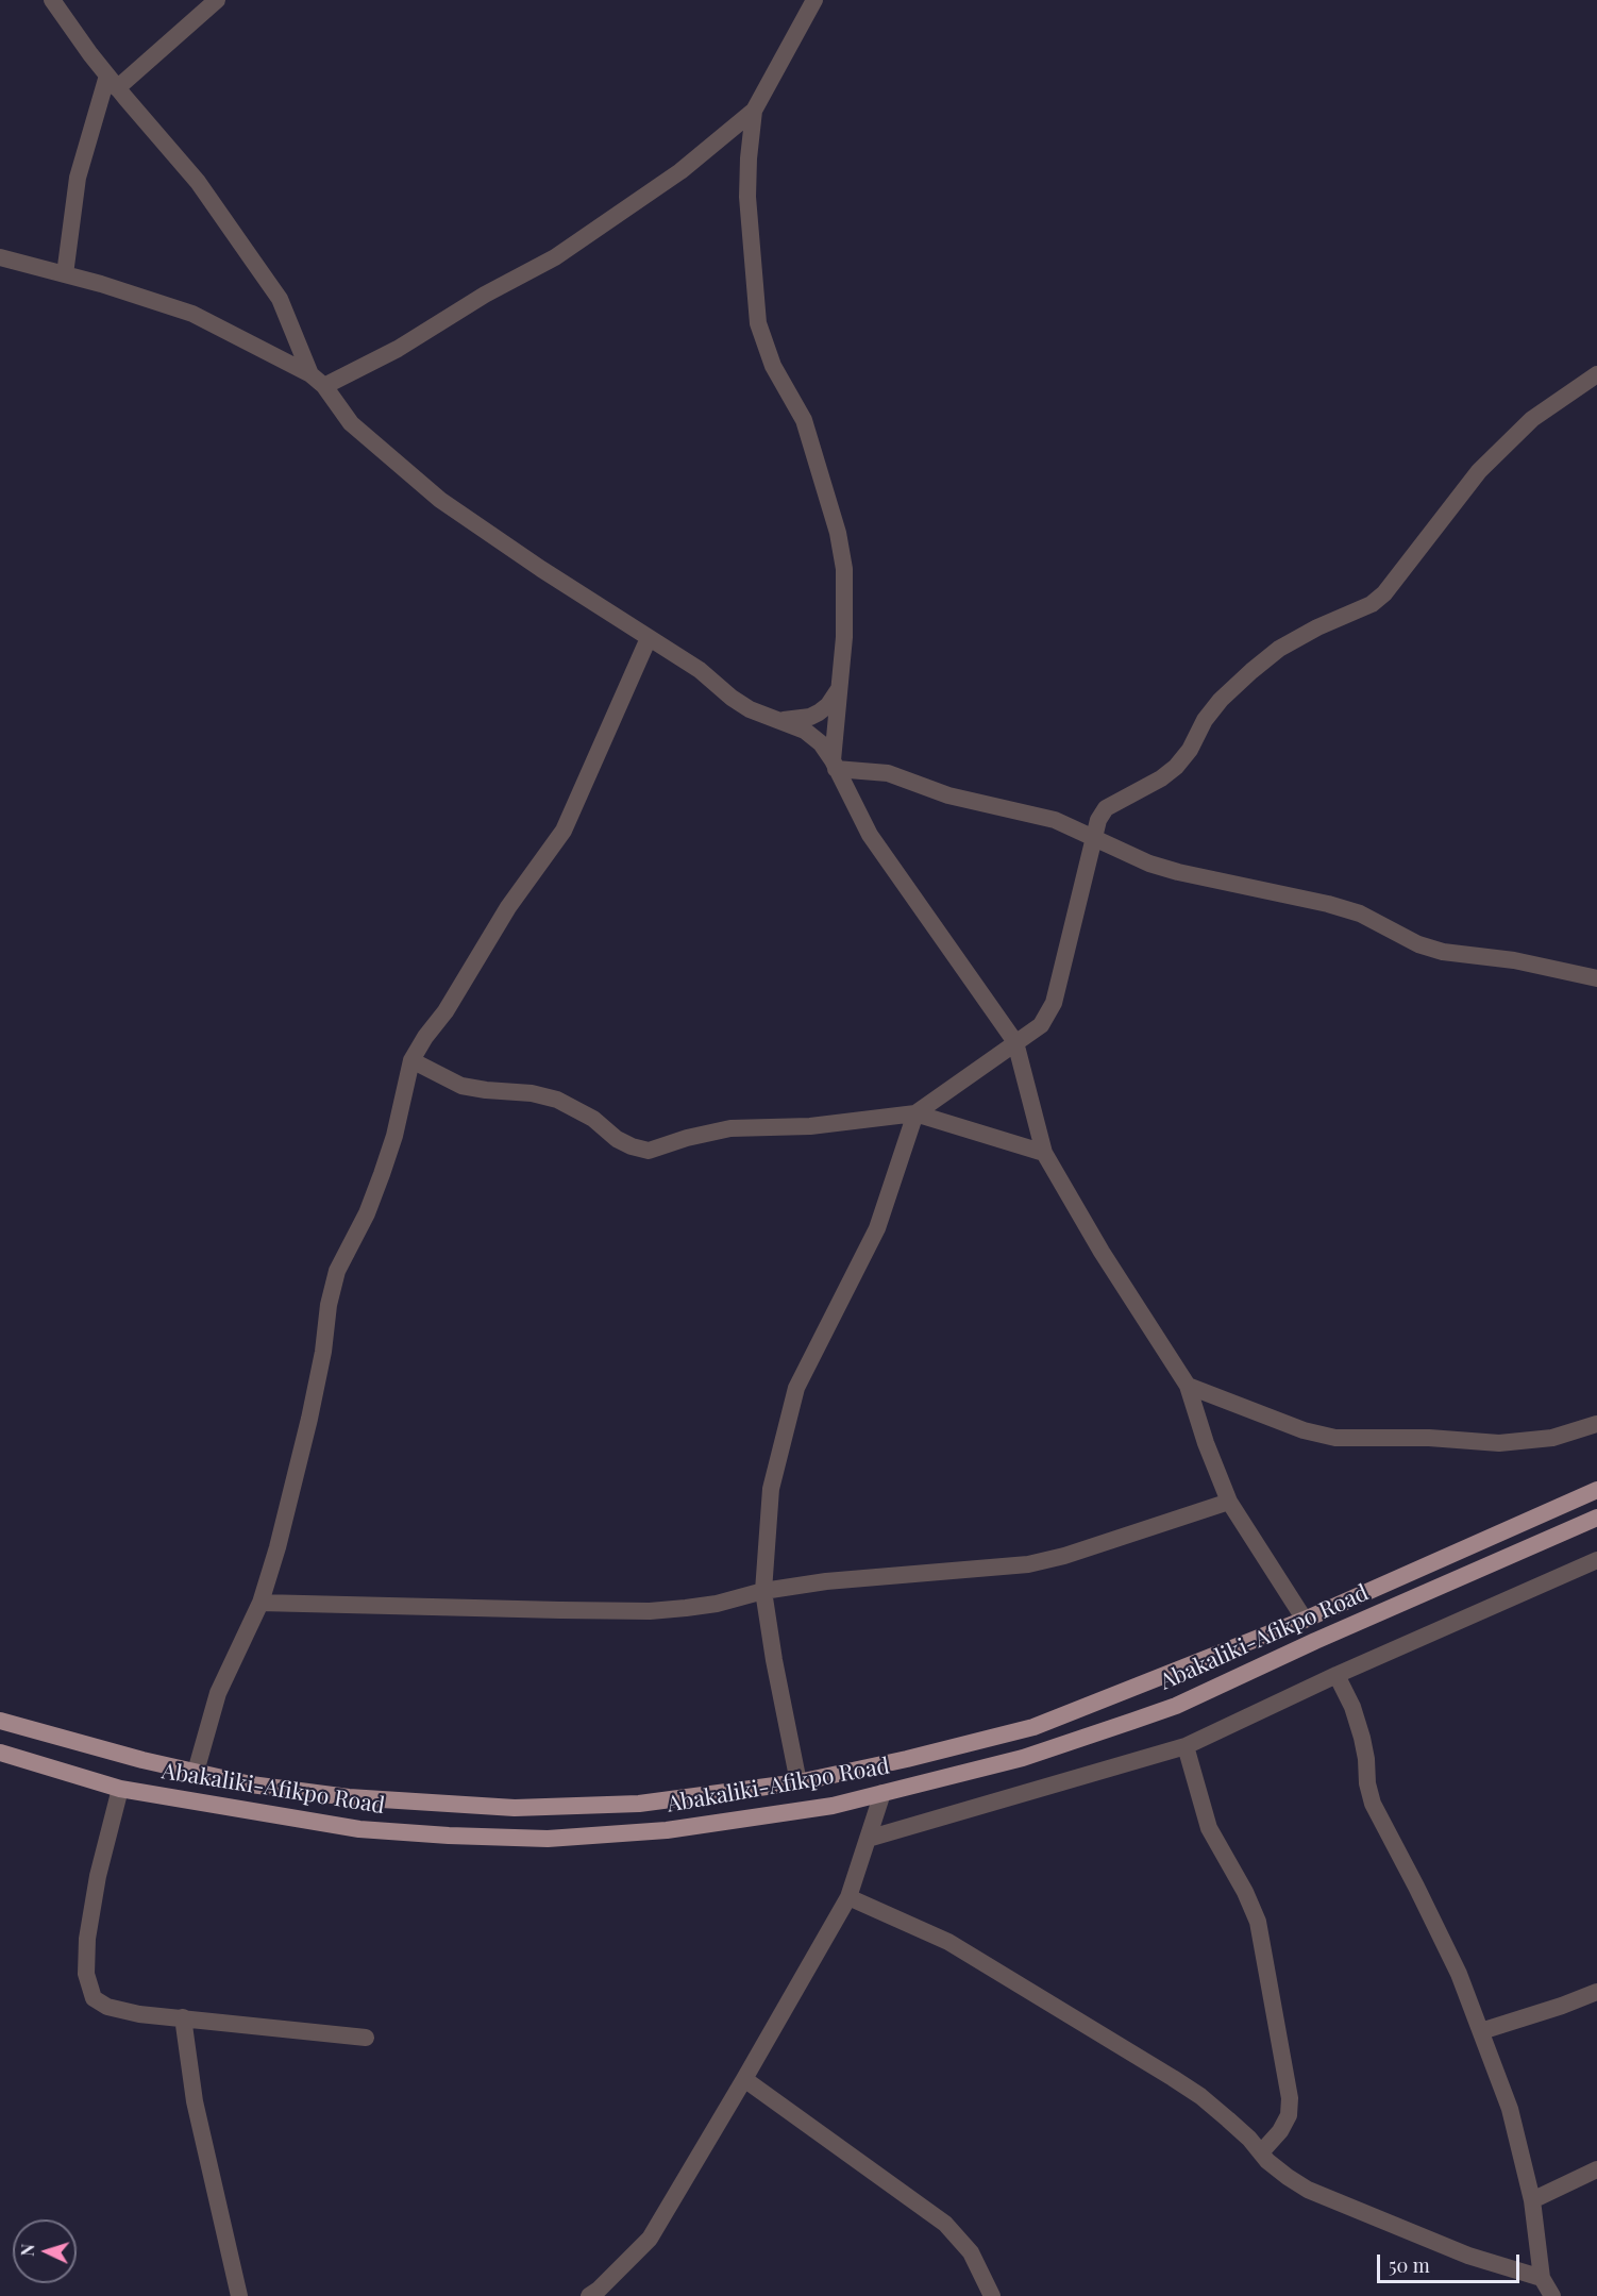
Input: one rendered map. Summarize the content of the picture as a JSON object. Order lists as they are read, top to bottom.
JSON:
{
  "streets": {
    "main road": ["Abakaliki-Afikpo Road"]
  },
  "scale_bar": "50 m",
  "north": "left"
}
